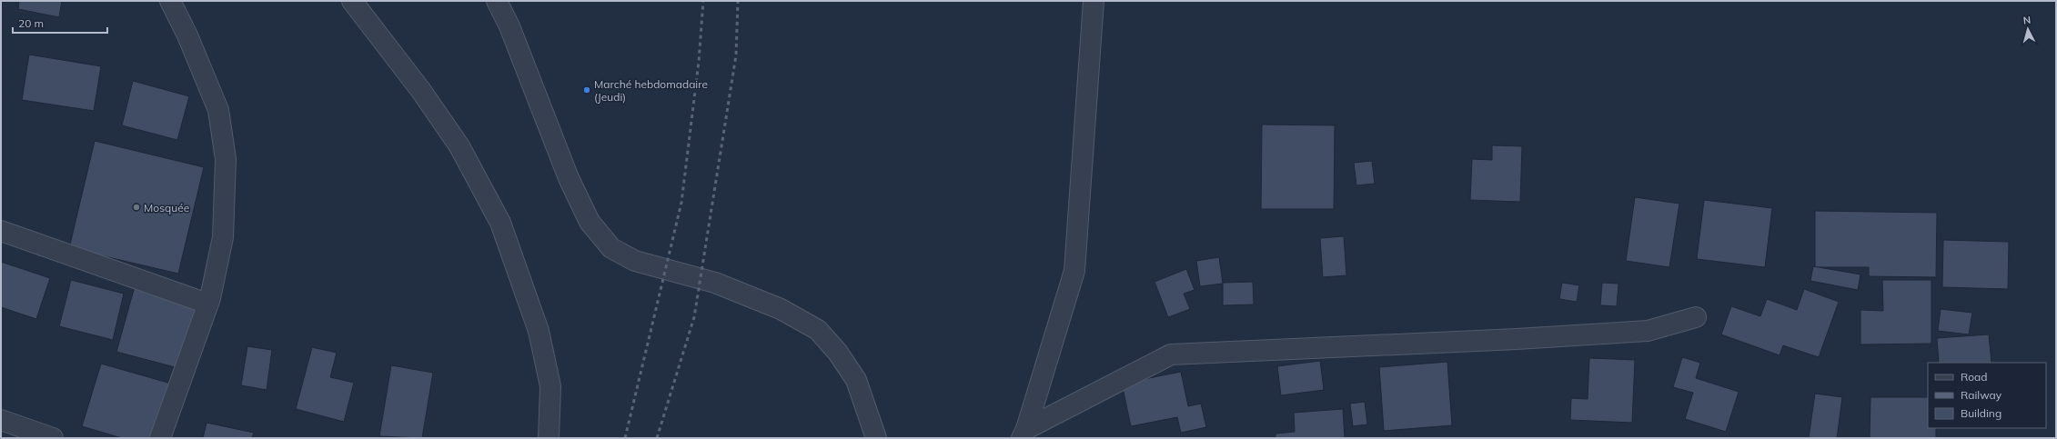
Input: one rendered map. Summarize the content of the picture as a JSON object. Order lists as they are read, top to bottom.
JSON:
{
  "places": ["Marché hebdomadaire (Jeudi)", "Mosquée"],
  "legend": ["Road", "Railway", "Building"],
  "scale_bar": "20 m",
  "north": "top"
}
